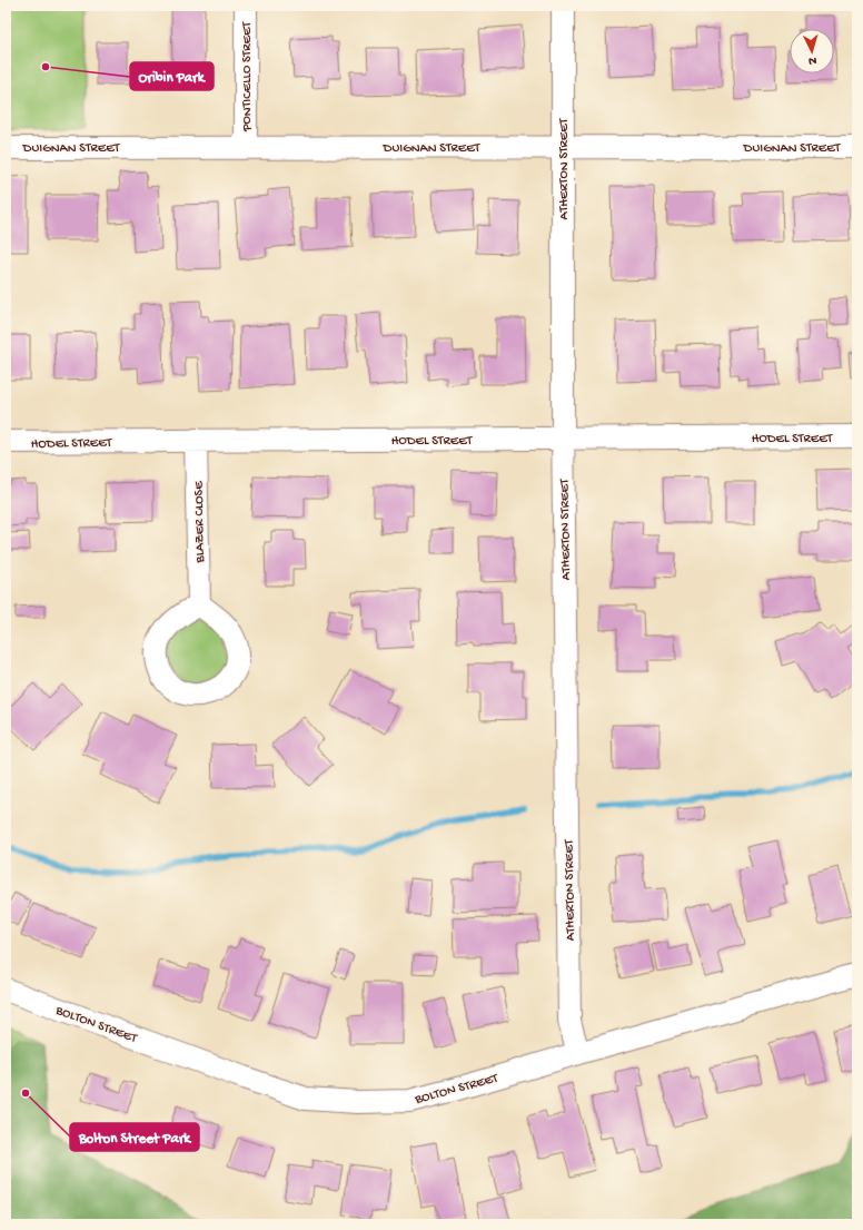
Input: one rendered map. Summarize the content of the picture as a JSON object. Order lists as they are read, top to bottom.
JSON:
{
  "streets": {
    "street": [
      "PONTICELLO STREET",
      "DUIGNAN STREET",
      "ATHERTON STREET",
      "HODEL STREET",
      "BLAZER CLOSE",
      "BOLTON STREET"
    ]
  },
  "crossings": [
    ["PONTICELLO STREET", "DUIGNAN STREET"],
    ["DUIGNAN STREET", "ATHERTON STREET"],
    ["ATHERTON STREET", "HODEL STREET"],
    ["ATHERTON STREET", "BOLTON STREET"],
    ["HODEL STREET", "BLAZER CLOSE"]
  ],
  "places": ["Oribin Park", "Bolton Street Park"],
  "north": "bottom"
}
